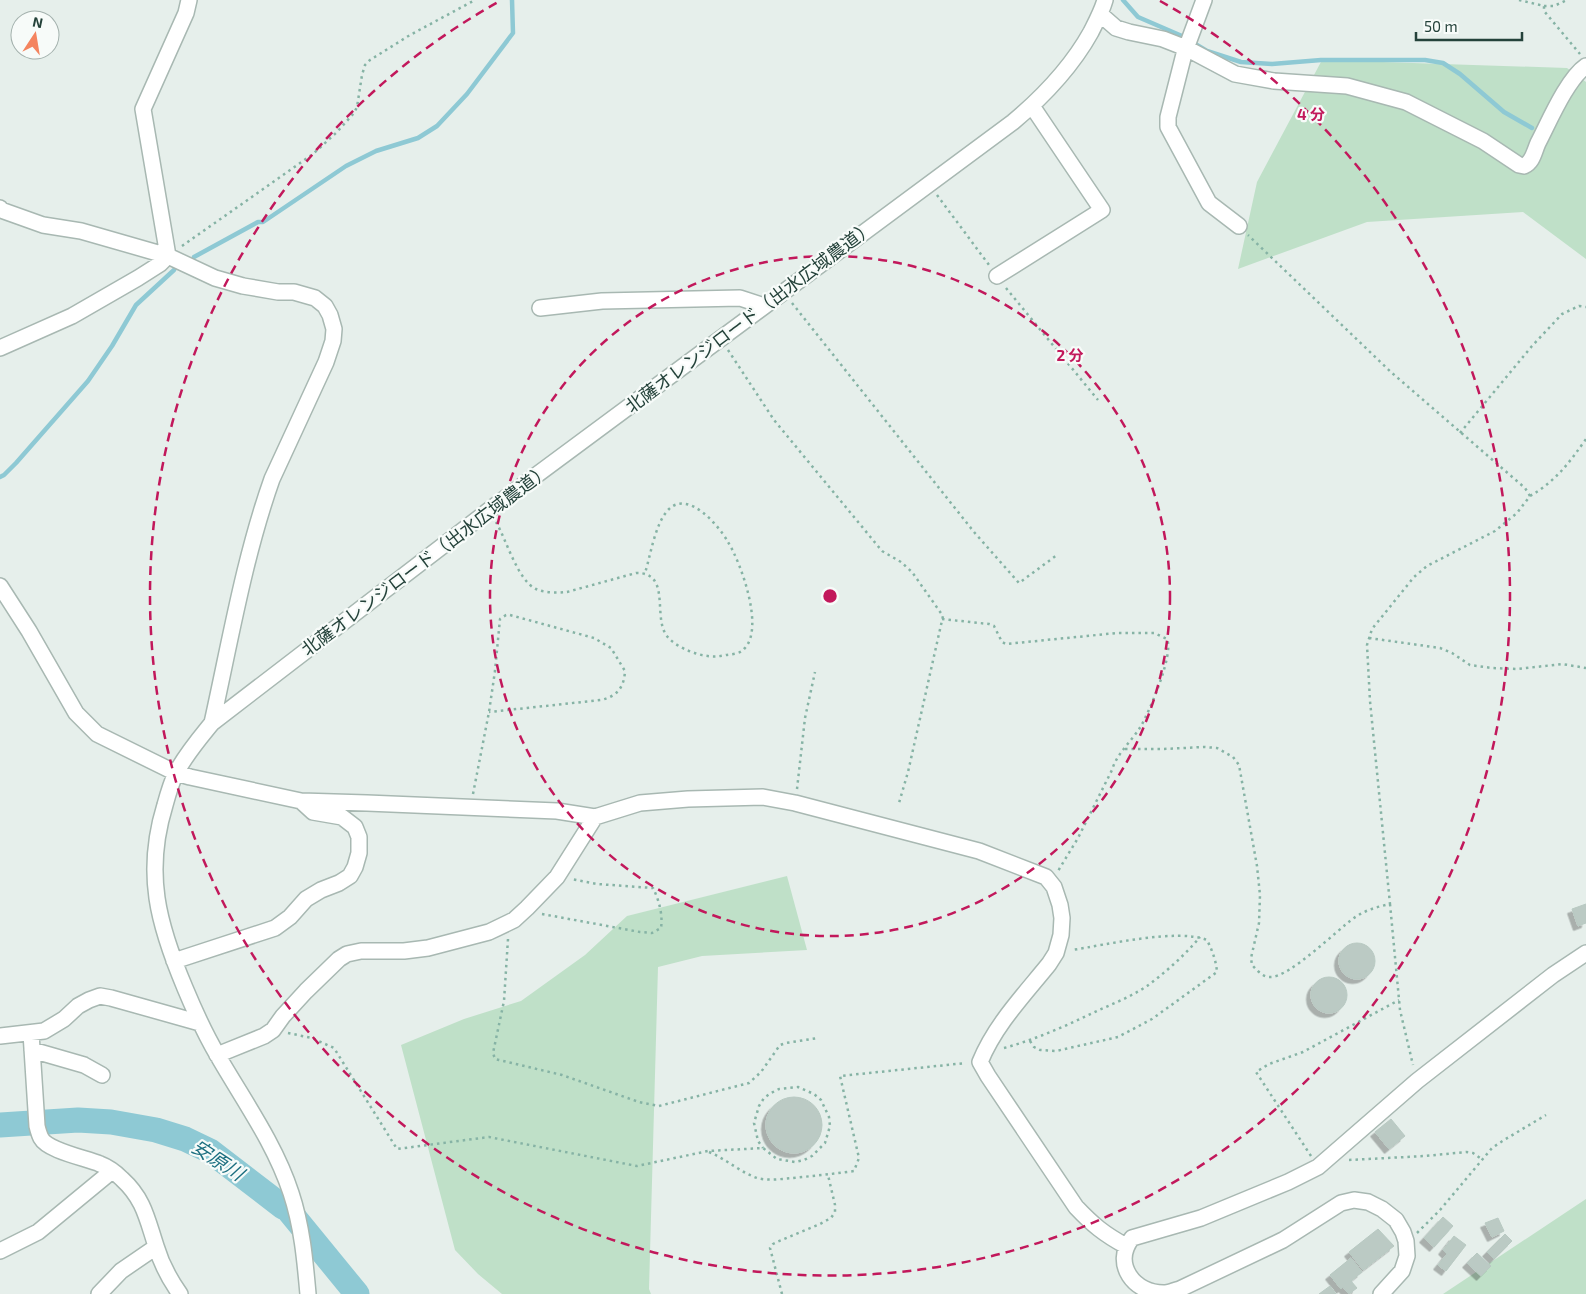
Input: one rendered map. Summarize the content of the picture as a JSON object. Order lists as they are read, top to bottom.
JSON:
{
  "streets": {
    "street": ["北薩オレンジロード（出水広域農道）"]
  },
  "water": ["安原川"],
  "scale_bar": "50 m",
  "north": "top",
  "rings": ["4 分", "2 分"]
}
